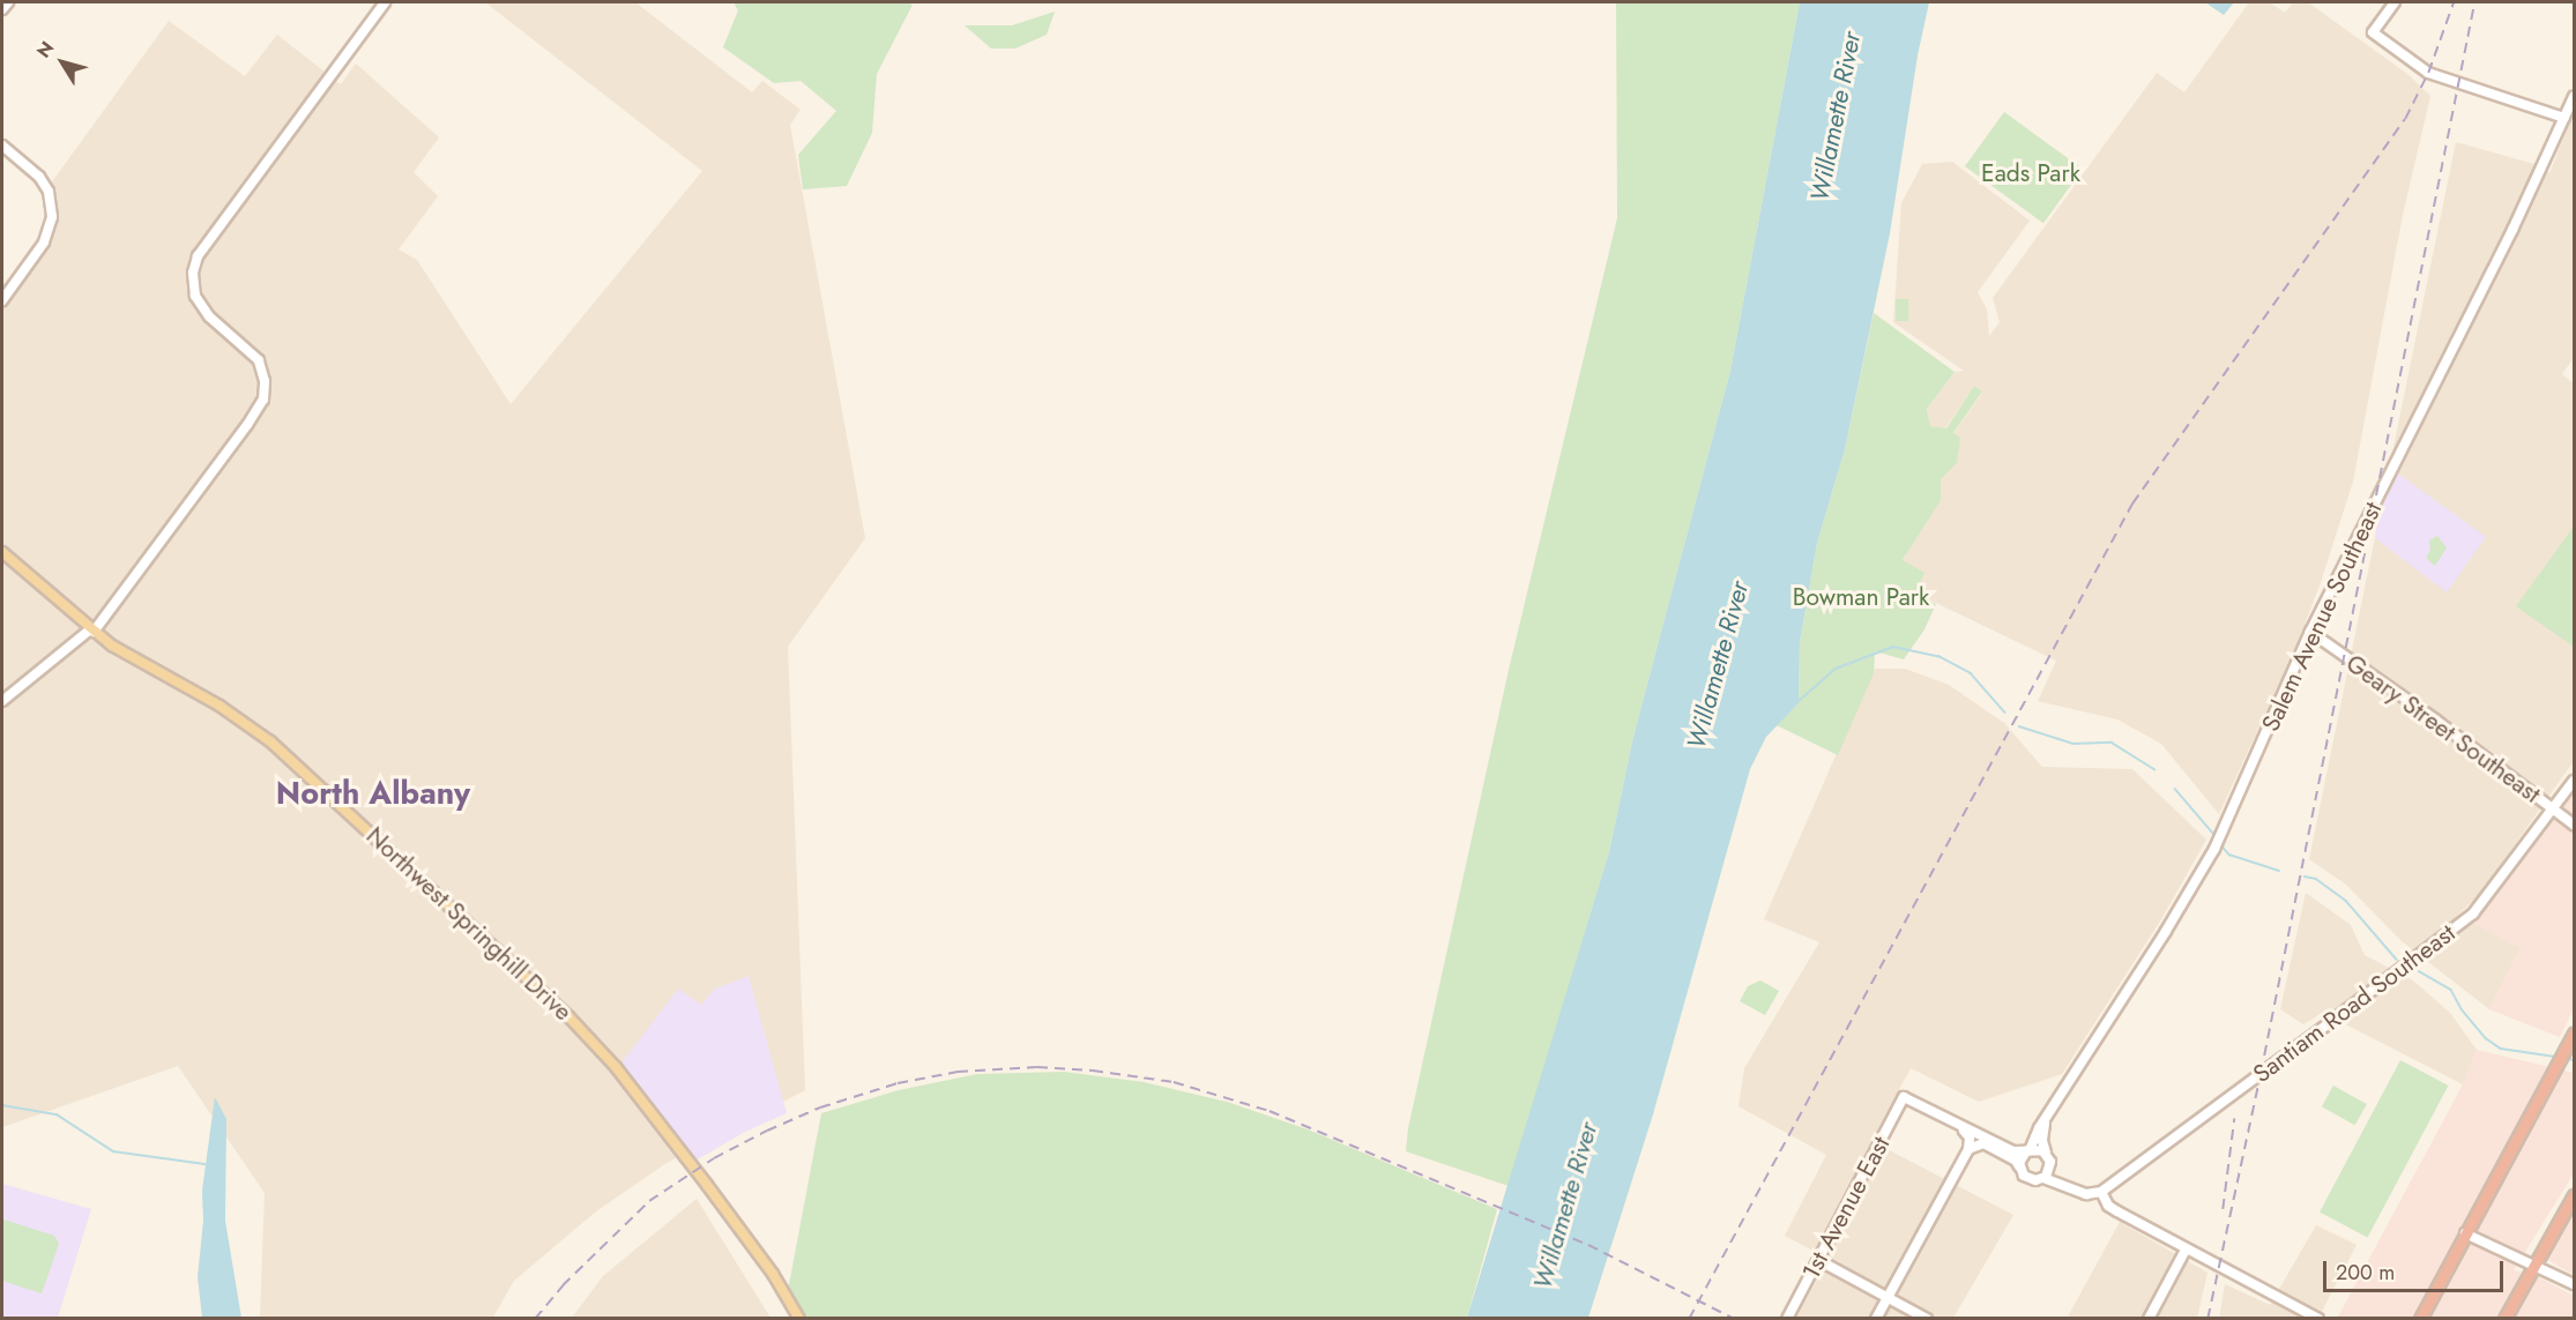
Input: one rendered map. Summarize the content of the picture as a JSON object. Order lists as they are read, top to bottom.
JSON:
{
  "streets": {
    "main road": [
      "Salem Avenue Southeast",
      "Geary Street Southeast",
      "Northwest Springhill Drive",
      "Santiam Road Southeast",
      "1st Avenue East"
    ]
  },
  "crossings": [
    ["Salem Avenue Southeast", "Geary Street Southeast"],
    ["Geary Street Southeast", "Santiam Road Southeast"]
  ],
  "districts": ["North Albany"],
  "water": ["Willamette River"],
  "parks": ["Eads Park", "Bowman Park"],
  "scale_bar": "200 m",
  "north": "top left"
}
